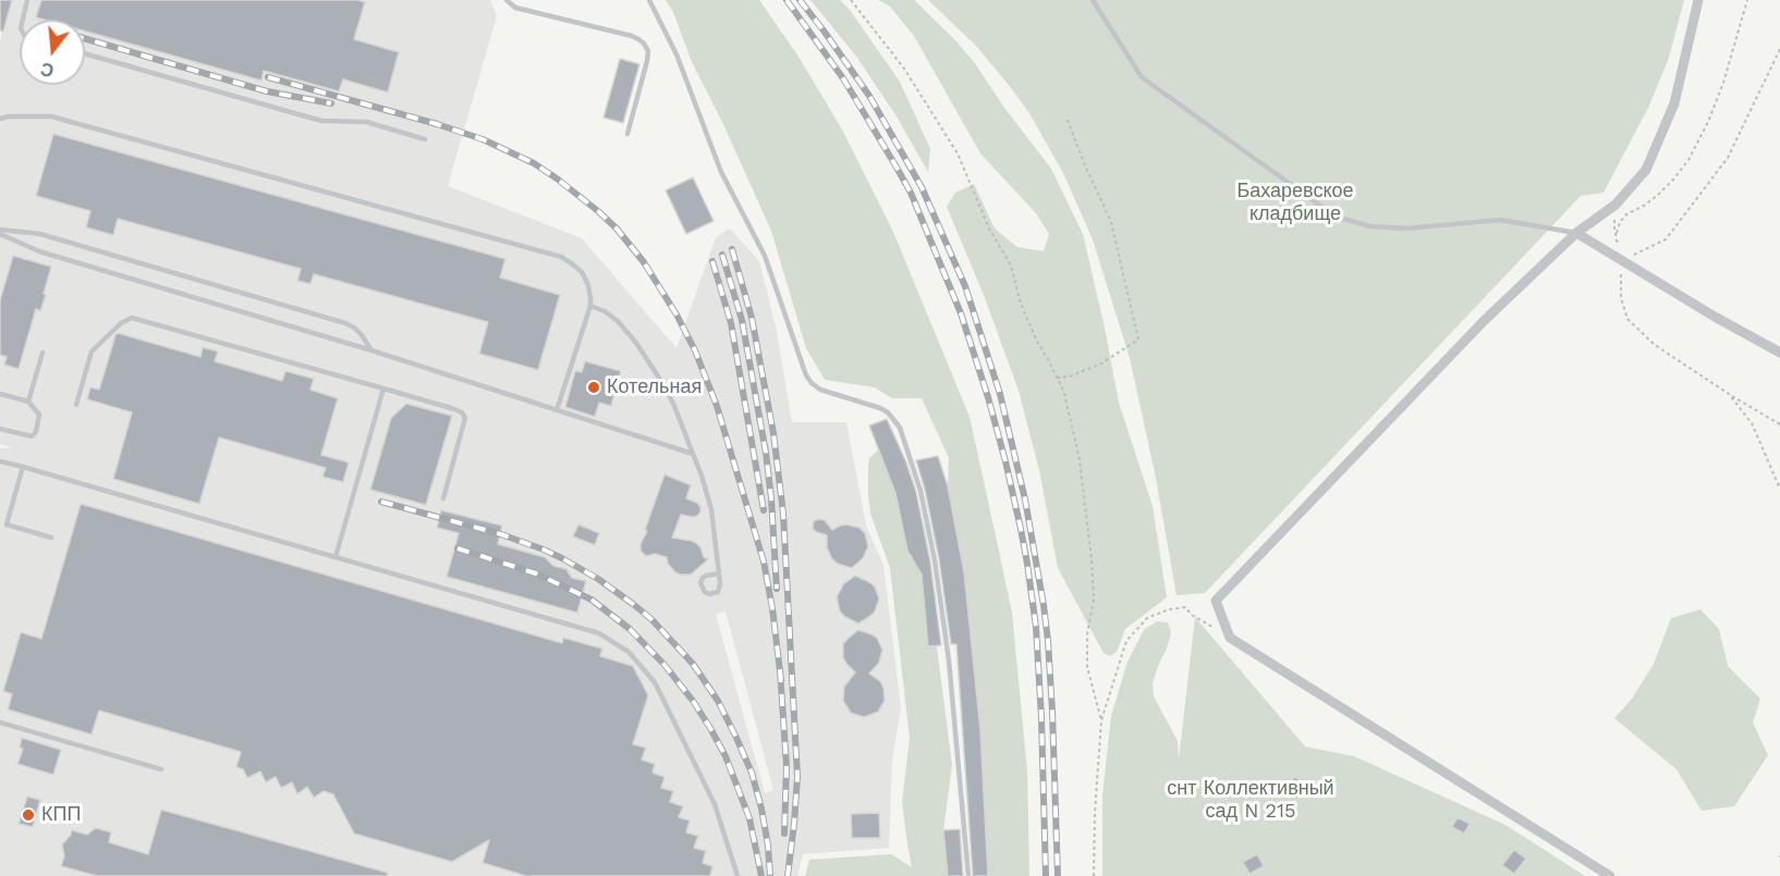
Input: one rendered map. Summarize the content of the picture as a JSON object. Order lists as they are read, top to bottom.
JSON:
{
  "parks": ["Бахаревское кладбище", "снт Коллективный сад N 215"],
  "places": ["Котельная", "КПП"],
  "north": "bottom"
}
